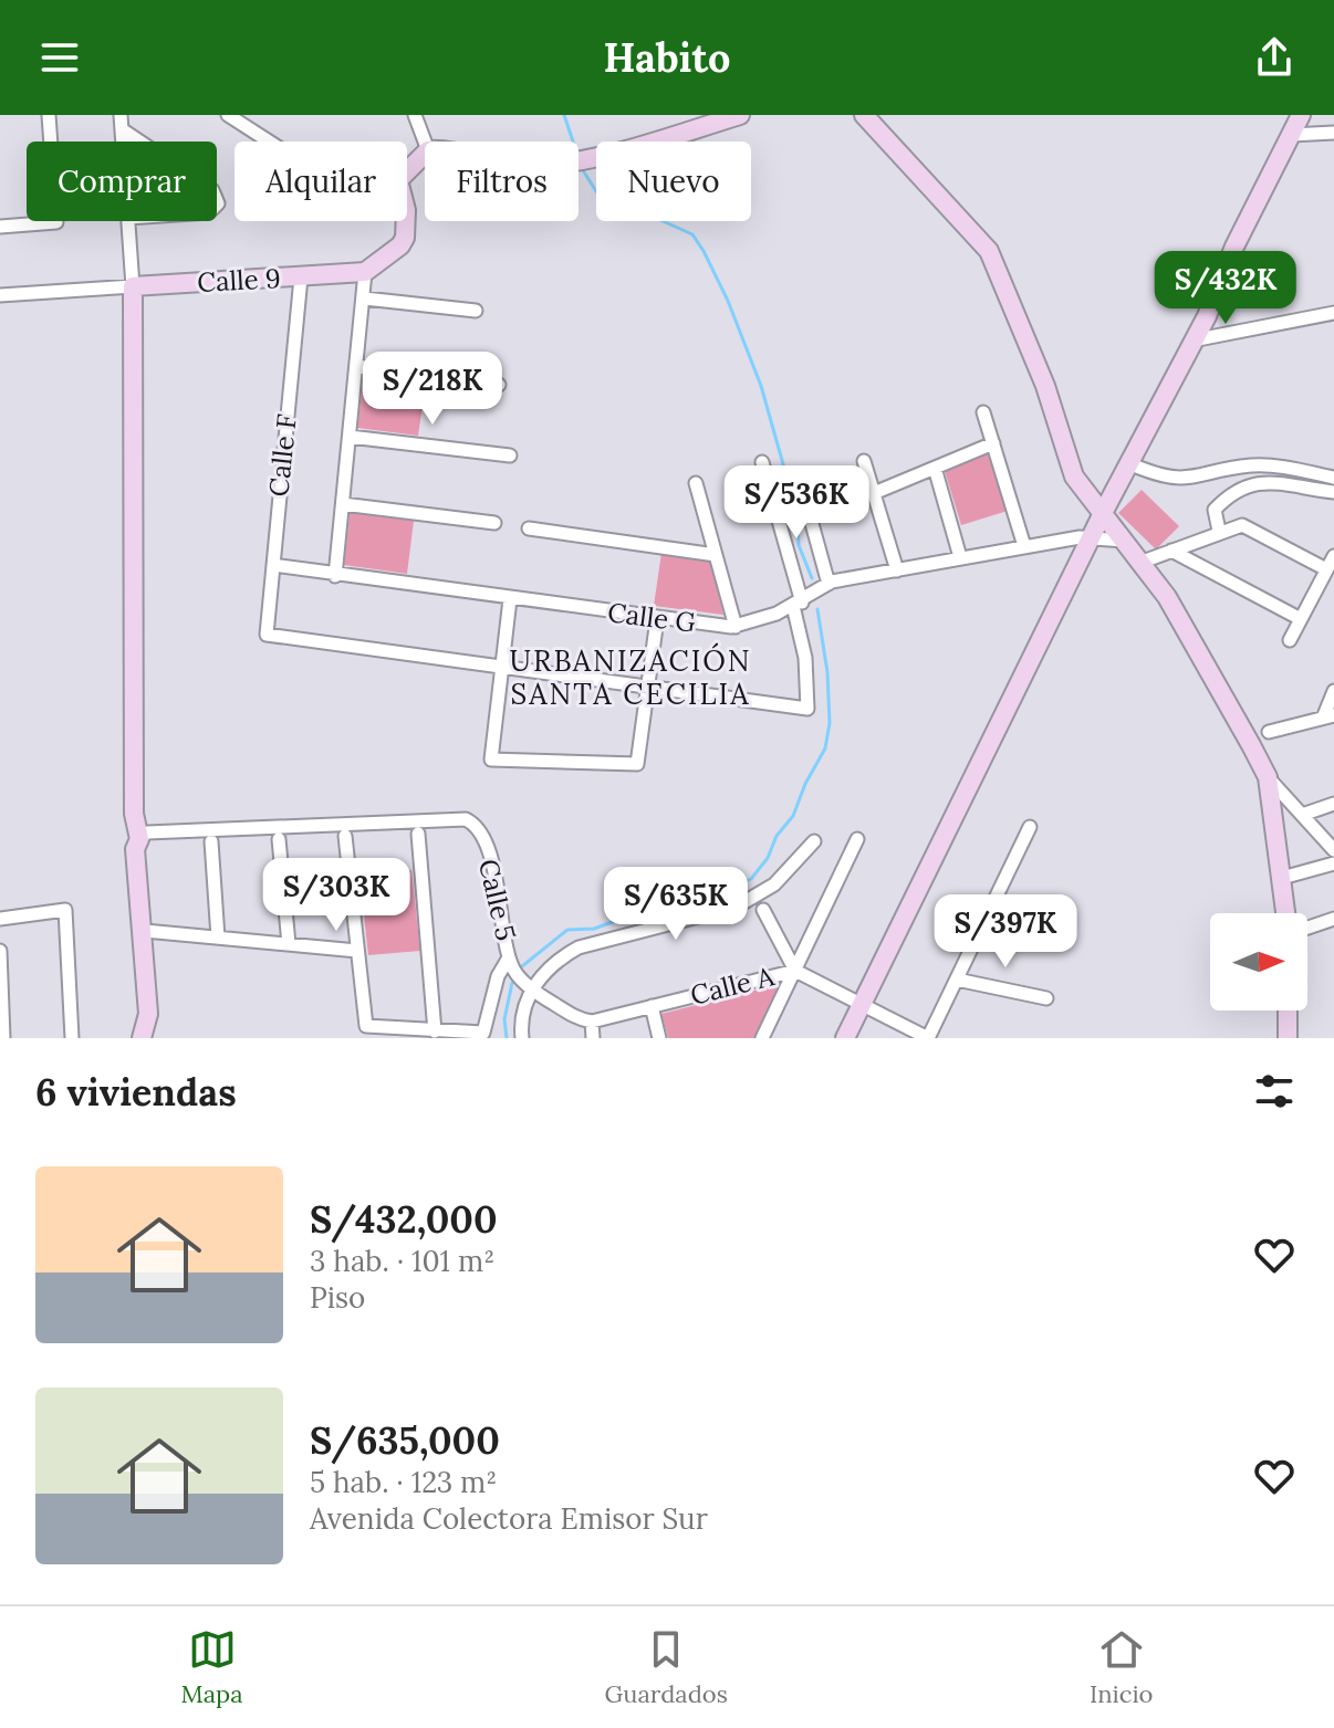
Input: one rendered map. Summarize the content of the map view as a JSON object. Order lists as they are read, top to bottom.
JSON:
{
  "streets": {
    "street": [
      "Calle 9",
      "Calle F",
      "Calle G",
      "Calle 5",
      "Calle A"
    ]
  },
  "crossings": [
    ["Calle 9", "Calle F"],
    ["Calle F", "Calle G"]
  ],
  "districts": ["URBANIZACIÓN SANTA CECILIA"],
  "north": "right",
  "page": {
    "header": "Habito",
    "chip": [
      "Comprar",
      "Alquilar",
      "Filtros",
      "Nuevo"
    ],
    "price": [
      "S/432K",
      "S/218K",
      "S/536K",
      "S/303K",
      "S/635K",
      "S/397K"
    ],
    "heading": "6 viviendas",
    "list": [
      {
        "name": "S/432,000",
        "note": "3 hab. · 101 m² · Piso"
      },
      {
        "name": "S/635,000",
        "note": "5 hab. · 123 m² · Avenida Colectora Emisor Sur"
      }
    ],
    "tabs": ["Mapa", "Guardados", "Inicio"]
  }
}
